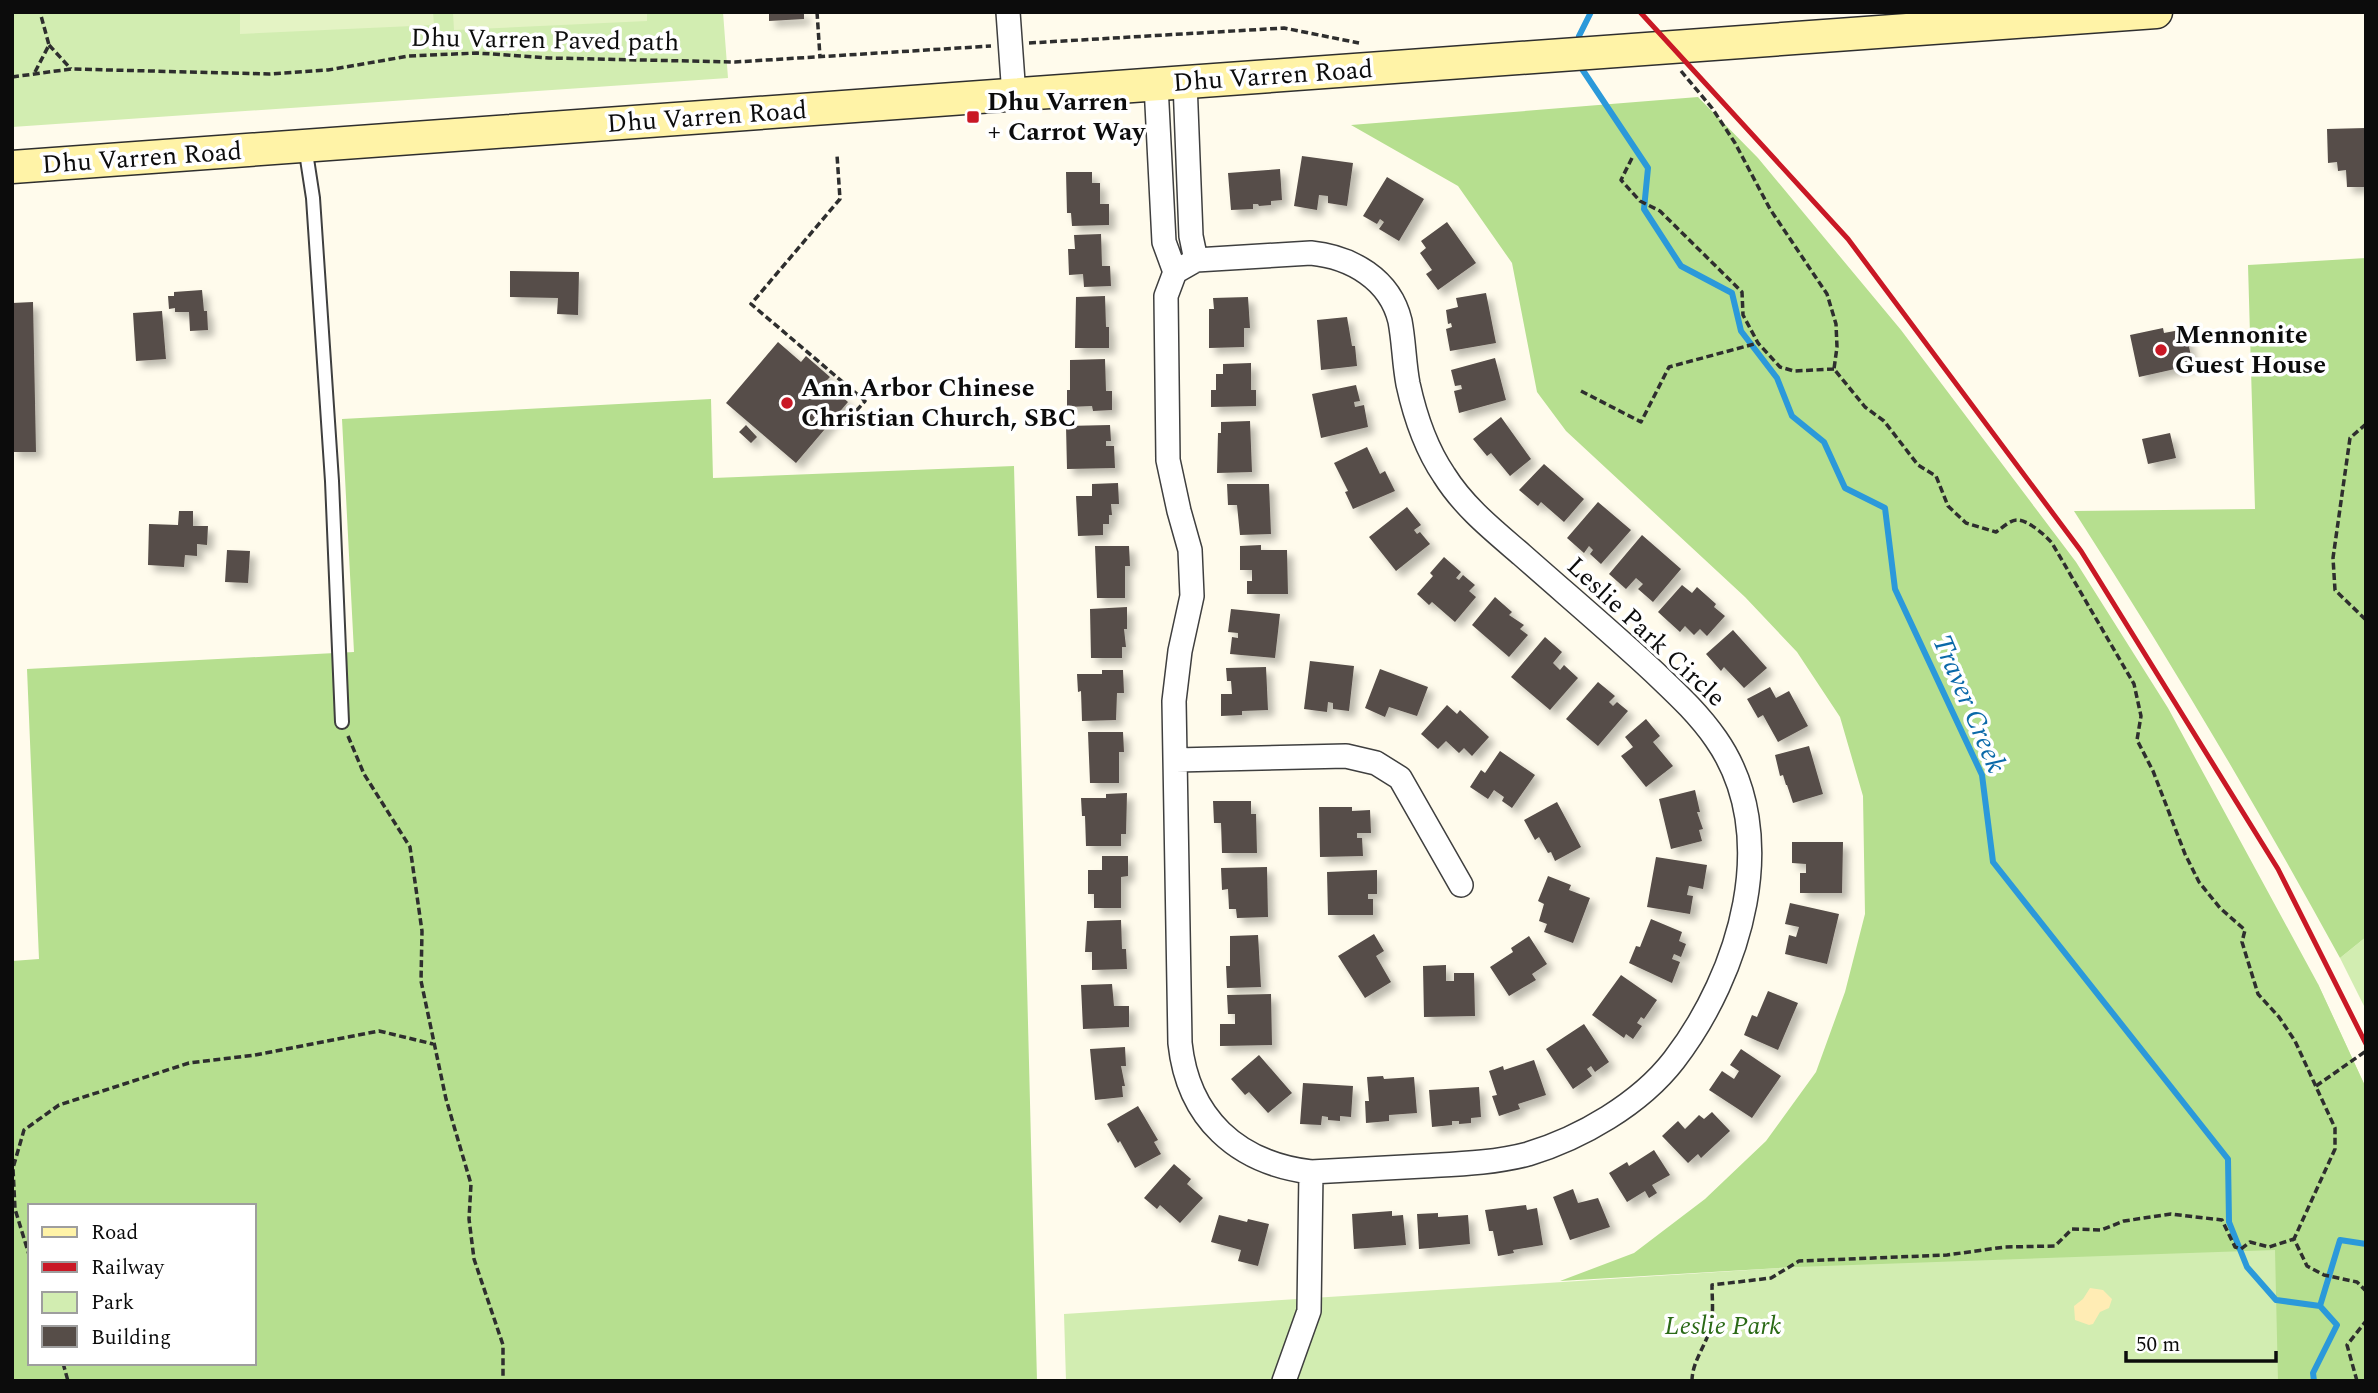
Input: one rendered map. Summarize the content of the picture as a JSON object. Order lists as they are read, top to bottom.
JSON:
{
  "streets": {
    "main road": ["Dhu Varren Road"],
    "street": ["Leslie Park Circle"],
    "path": ["Dhu Varren Paved path"]
  },
  "water": ["Traver Creek"],
  "parks": ["Leslie Park"],
  "places": {
    "transit": ["Dhu Varren + Carrot Way"],
    "other": ["Mennonite Guest House", "Ann Arbor Chinese Christian Church, SBC"]
  },
  "legend": [
    "Road",
    "Railway",
    "Park",
    "Building"
  ],
  "scale_bar": "50 m"
}
